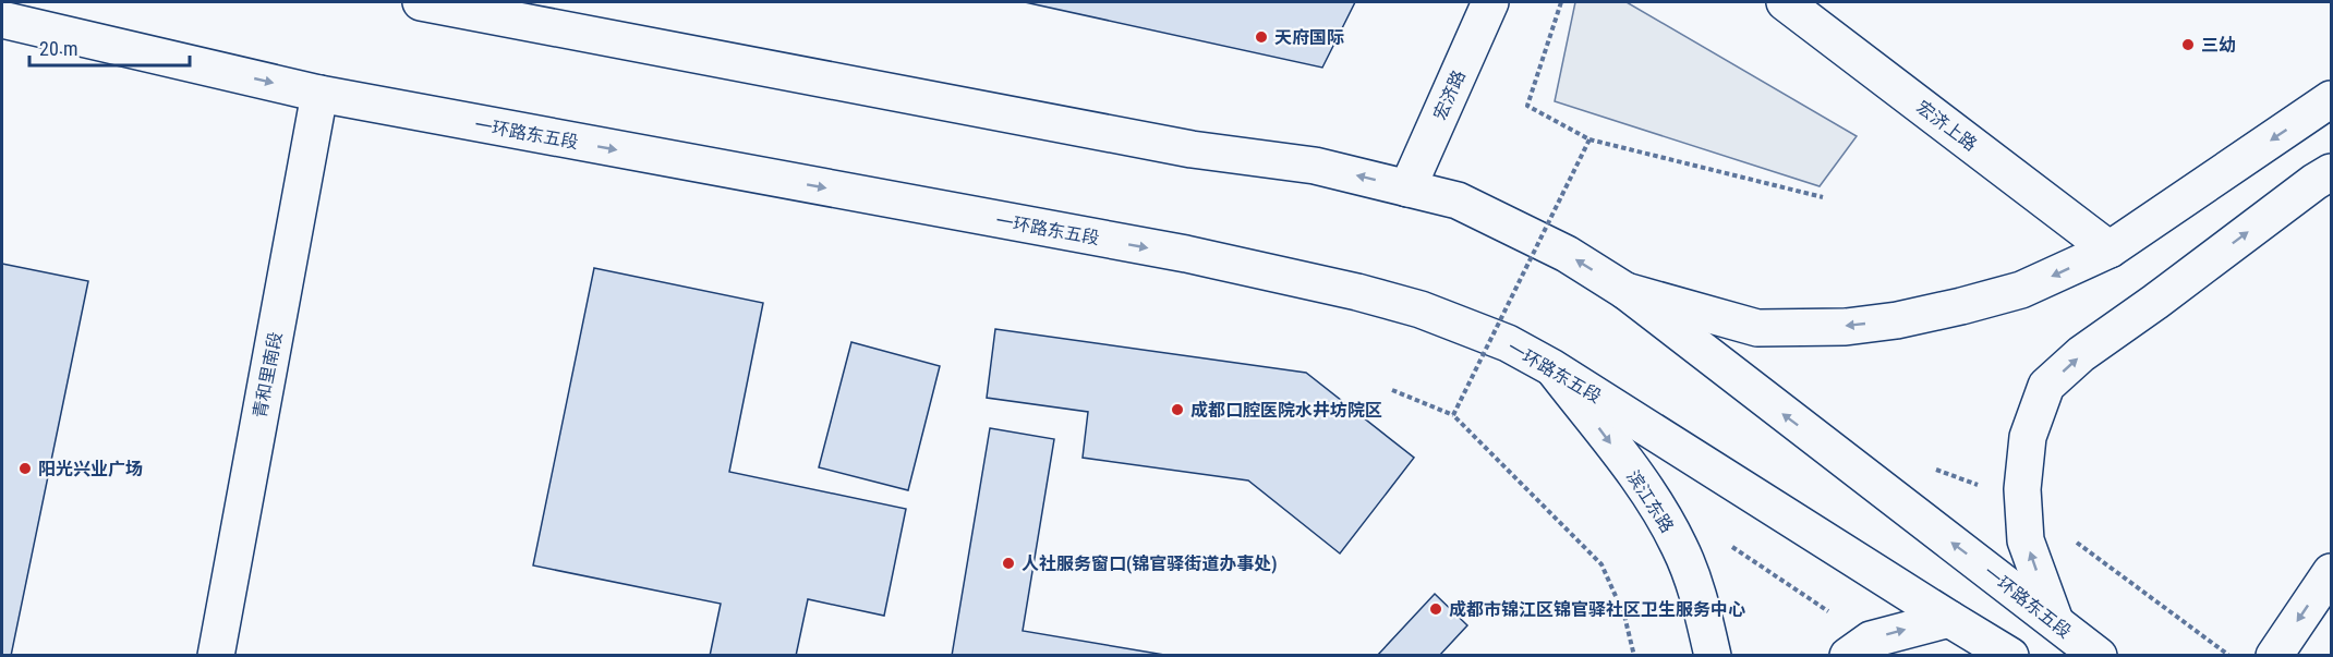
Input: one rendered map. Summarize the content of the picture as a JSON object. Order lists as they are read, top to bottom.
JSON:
{
  "streets": {
    "main road": [
      "宏济路",
      "宏济上路",
      "一环路东五段",
      "青和里南段",
      "滨江东路"
    ]
  },
  "crossings": [
    ["宏济路", "一环路东五段"],
    ["一环路东五段", "青和里南段"],
    ["一环路东五段", "滨江东路"]
  ],
  "one_way": ["滨江东路"],
  "places": [
    "天府国际",
    "三幼",
    "成都口腔医院水井坊院区",
    "阳光兴业广场",
    "人社服务窗口(锦官驿街道办事处)",
    "成都市锦江区锦官驿社区卫生服务中心"
  ],
  "scale_bar": "20 m"
}
